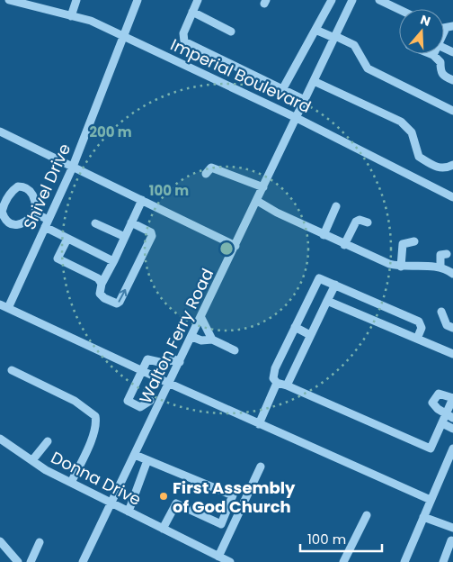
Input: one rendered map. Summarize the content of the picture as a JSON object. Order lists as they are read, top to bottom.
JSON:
{
  "streets": {
    "street": [
      "Imperial Boulevard",
      "Shivel Drive",
      "Walton Ferry Road",
      "Donna Drive"
    ]
  },
  "crossings": [
    ["Imperial Boulevard", "Shivel Drive"],
    ["Imperial Boulevard", "Walton Ferry Road"],
    ["Walton Ferry Road", "Donna Drive"]
  ],
  "places": ["First Assembly of God Church"],
  "scale_bar": "100 m",
  "north": "top",
  "rings": ["200 m", "100 m"]
}
